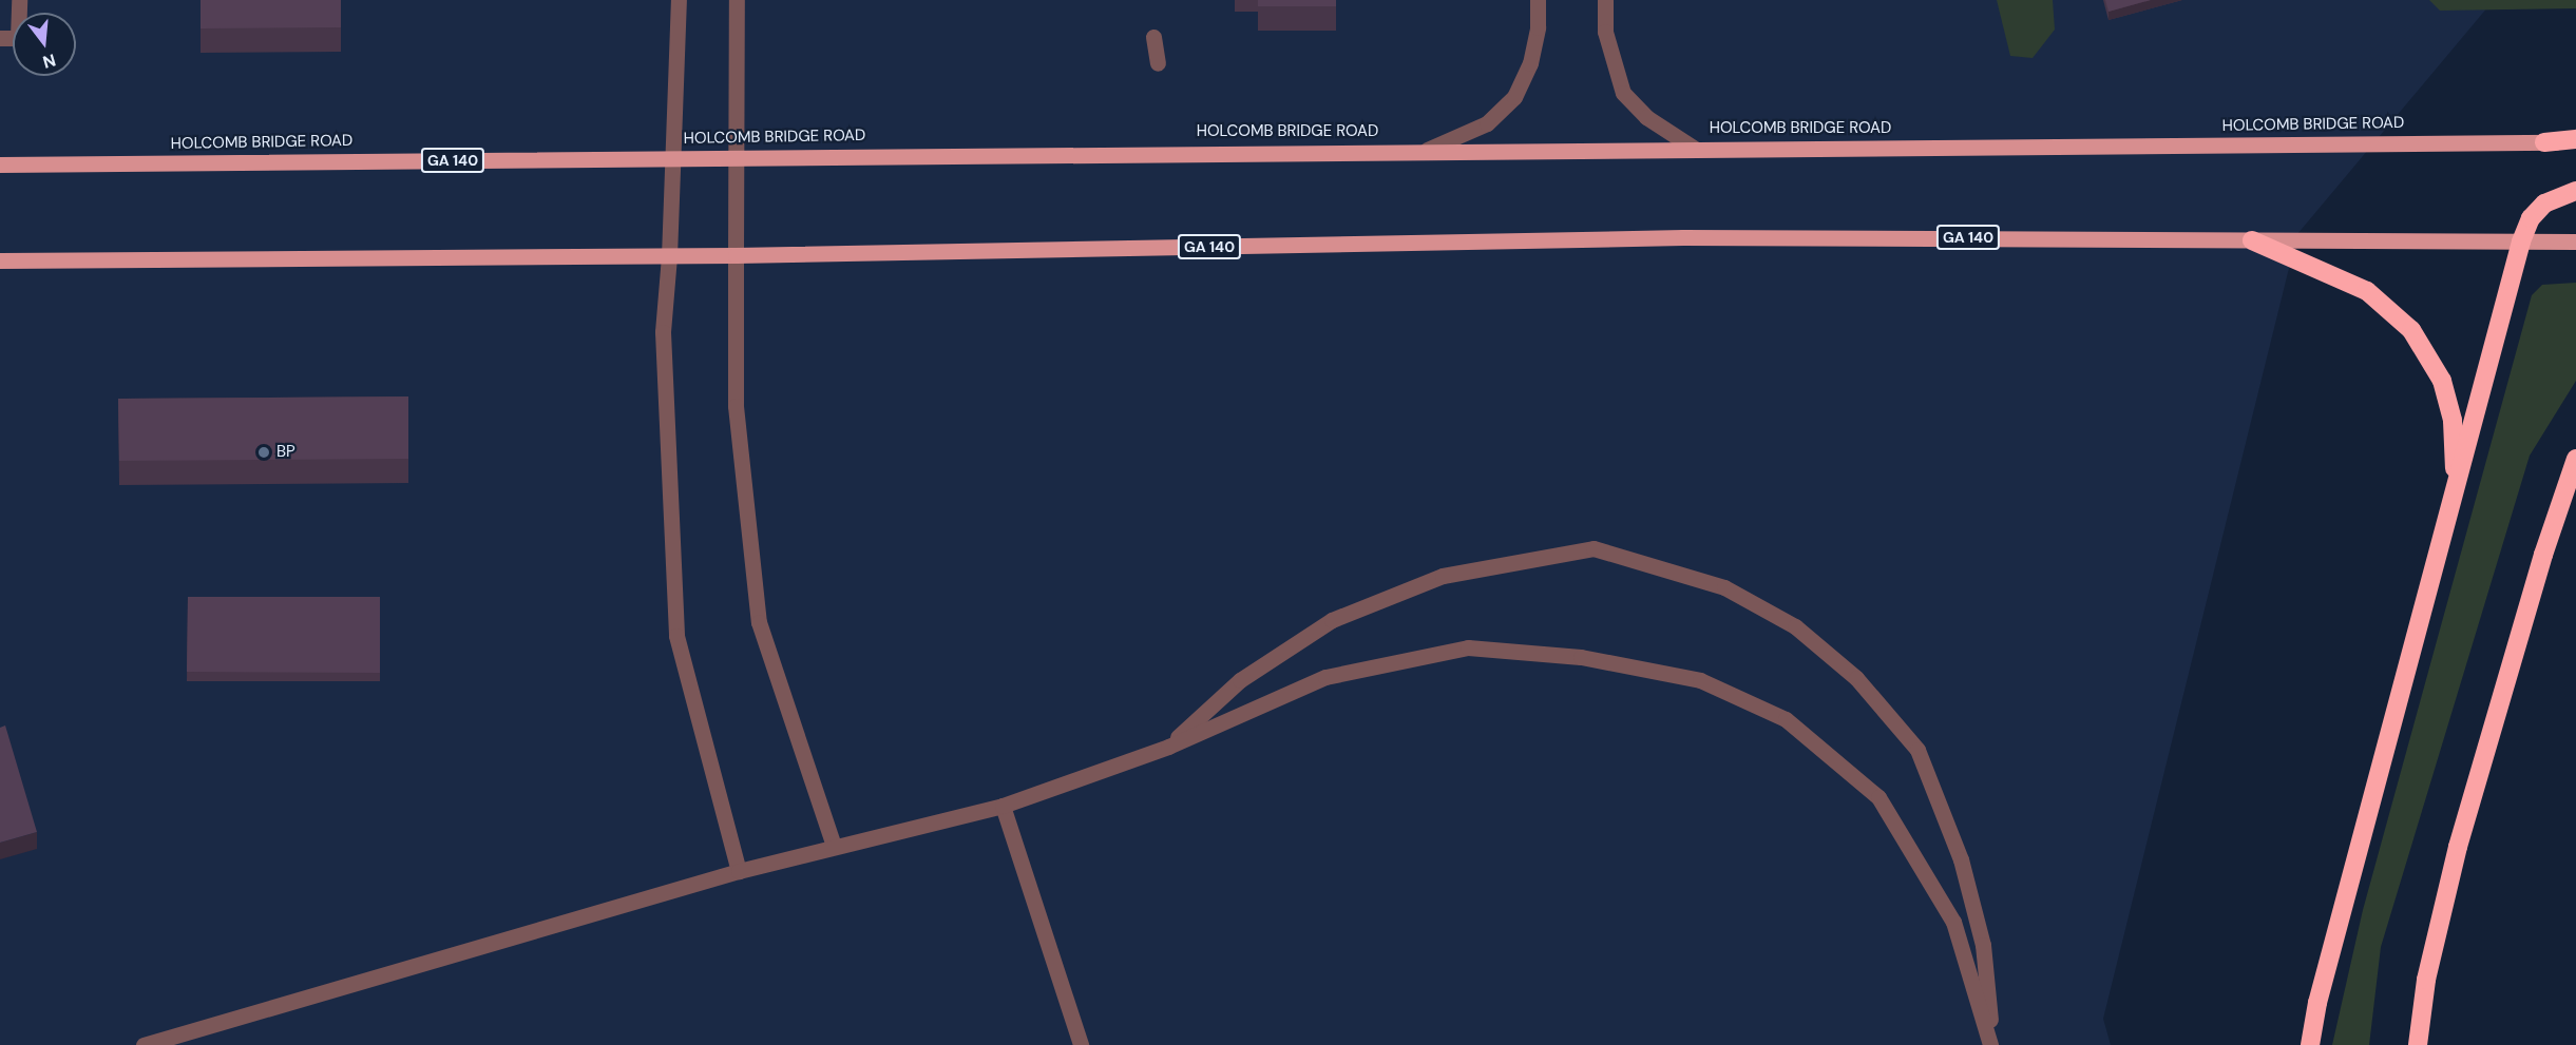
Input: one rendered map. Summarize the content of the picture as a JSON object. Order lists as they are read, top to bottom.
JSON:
{
  "streets": {
    "main road": ["HOLCOMB BRIDGE ROAD", "GA 140"]
  },
  "places": ["BP"],
  "north": "bottom"
}
